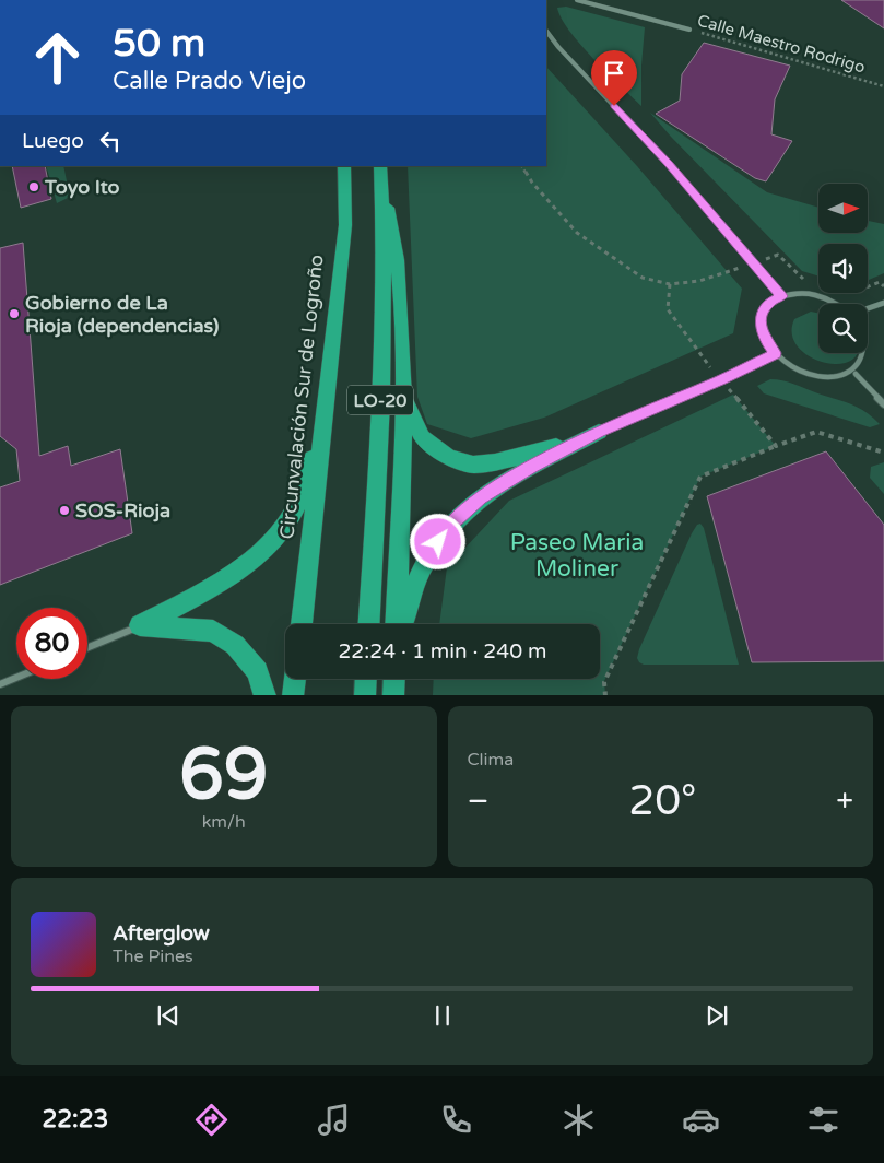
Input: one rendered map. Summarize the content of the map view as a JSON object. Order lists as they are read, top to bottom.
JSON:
{
  "streets": {
    "highway": ["Circunvalación Sur de Logroño", "LO-20"],
    "street": ["Calle Maestro Rodrigo"]
  },
  "parks": ["Paseo Maria Moliner"],
  "places": ["Toyo Ito", "Gobierno de La Rioja (dependencias)", "SOS-Rioja"],
  "north": "right",
  "page": {
    "turn": ["50 m", "Calle Prado Viejo"],
    "then": "Luego",
    "limit": "80",
    "trip": "22:24 · 1 min · 240 m",
    "tile": [
      ["69", "km/h"],
      "Clima"
    ],
    "heat": ["−", "20°", "+"],
    "song": ["Afterglow", "The Pines"],
    "tabs": "22:23"
  }
}
